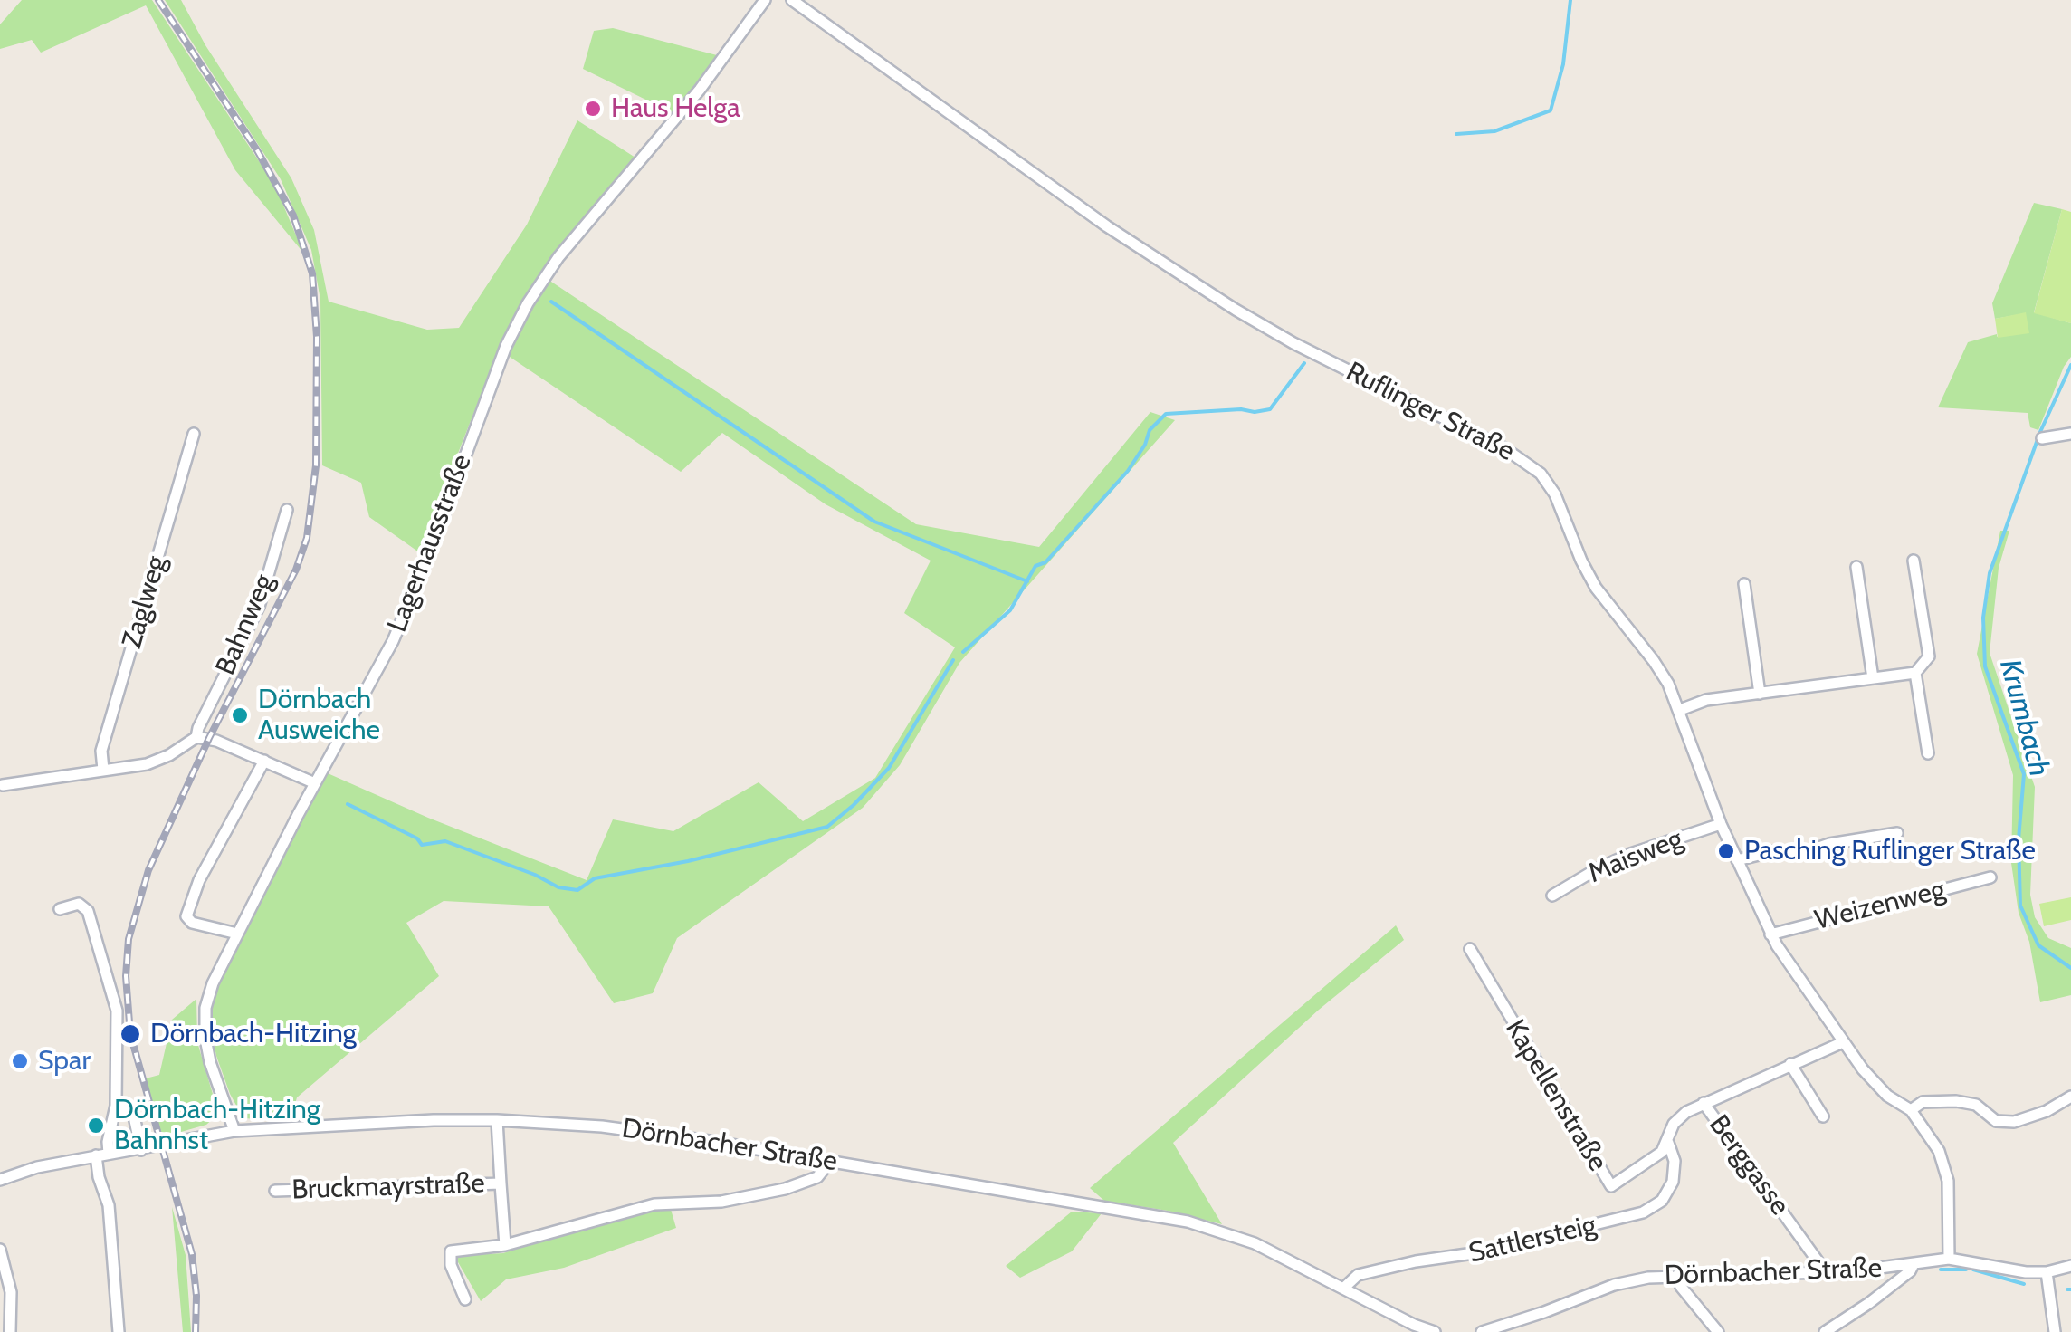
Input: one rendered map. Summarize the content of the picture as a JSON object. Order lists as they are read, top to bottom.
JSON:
{
  "streets": {
    "street": [
      "Ruflinger Straße",
      "Lagerhausstraße",
      "Zaglweg",
      "Bahnweg",
      "Maisweg",
      "Weizenweg",
      "Kapellenstraße",
      "Dörnbacher Straße",
      "Berggasse",
      "Bruckmayrstraße",
      "Sattlersteig"
    ]
  },
  "crossings": [
    ["Ruflinger Straße", "Maisweg"],
    ["Ruflinger Straße", "Weizenweg"],
    ["Ruflinger Straße", "Kapellenstraße"],
    ["Ruflinger Straße", "Dörnbacher Straße"],
    ["Lagerhausstraße", "Dörnbacher Straße"],
    ["Kapellenstraße", "Berggasse"],
    ["Kapellenstraße", "Sattlersteig"],
    ["Dörnbacher Straße", "Berggasse"],
    ["Dörnbacher Straße", "Bruckmayrstraße"],
    ["Dörnbacher Straße", "Sattlersteig"]
  ],
  "water": ["Krumbach"],
  "places": [
    "Haus Helga",
    "Dörnbach Ausweiche",
    "Pasching Ruflinger Straße",
    "Dörnbach-Hitzing",
    "Spar",
    "Dörnbach-Hitzing Bahnhst"
  ]
}
